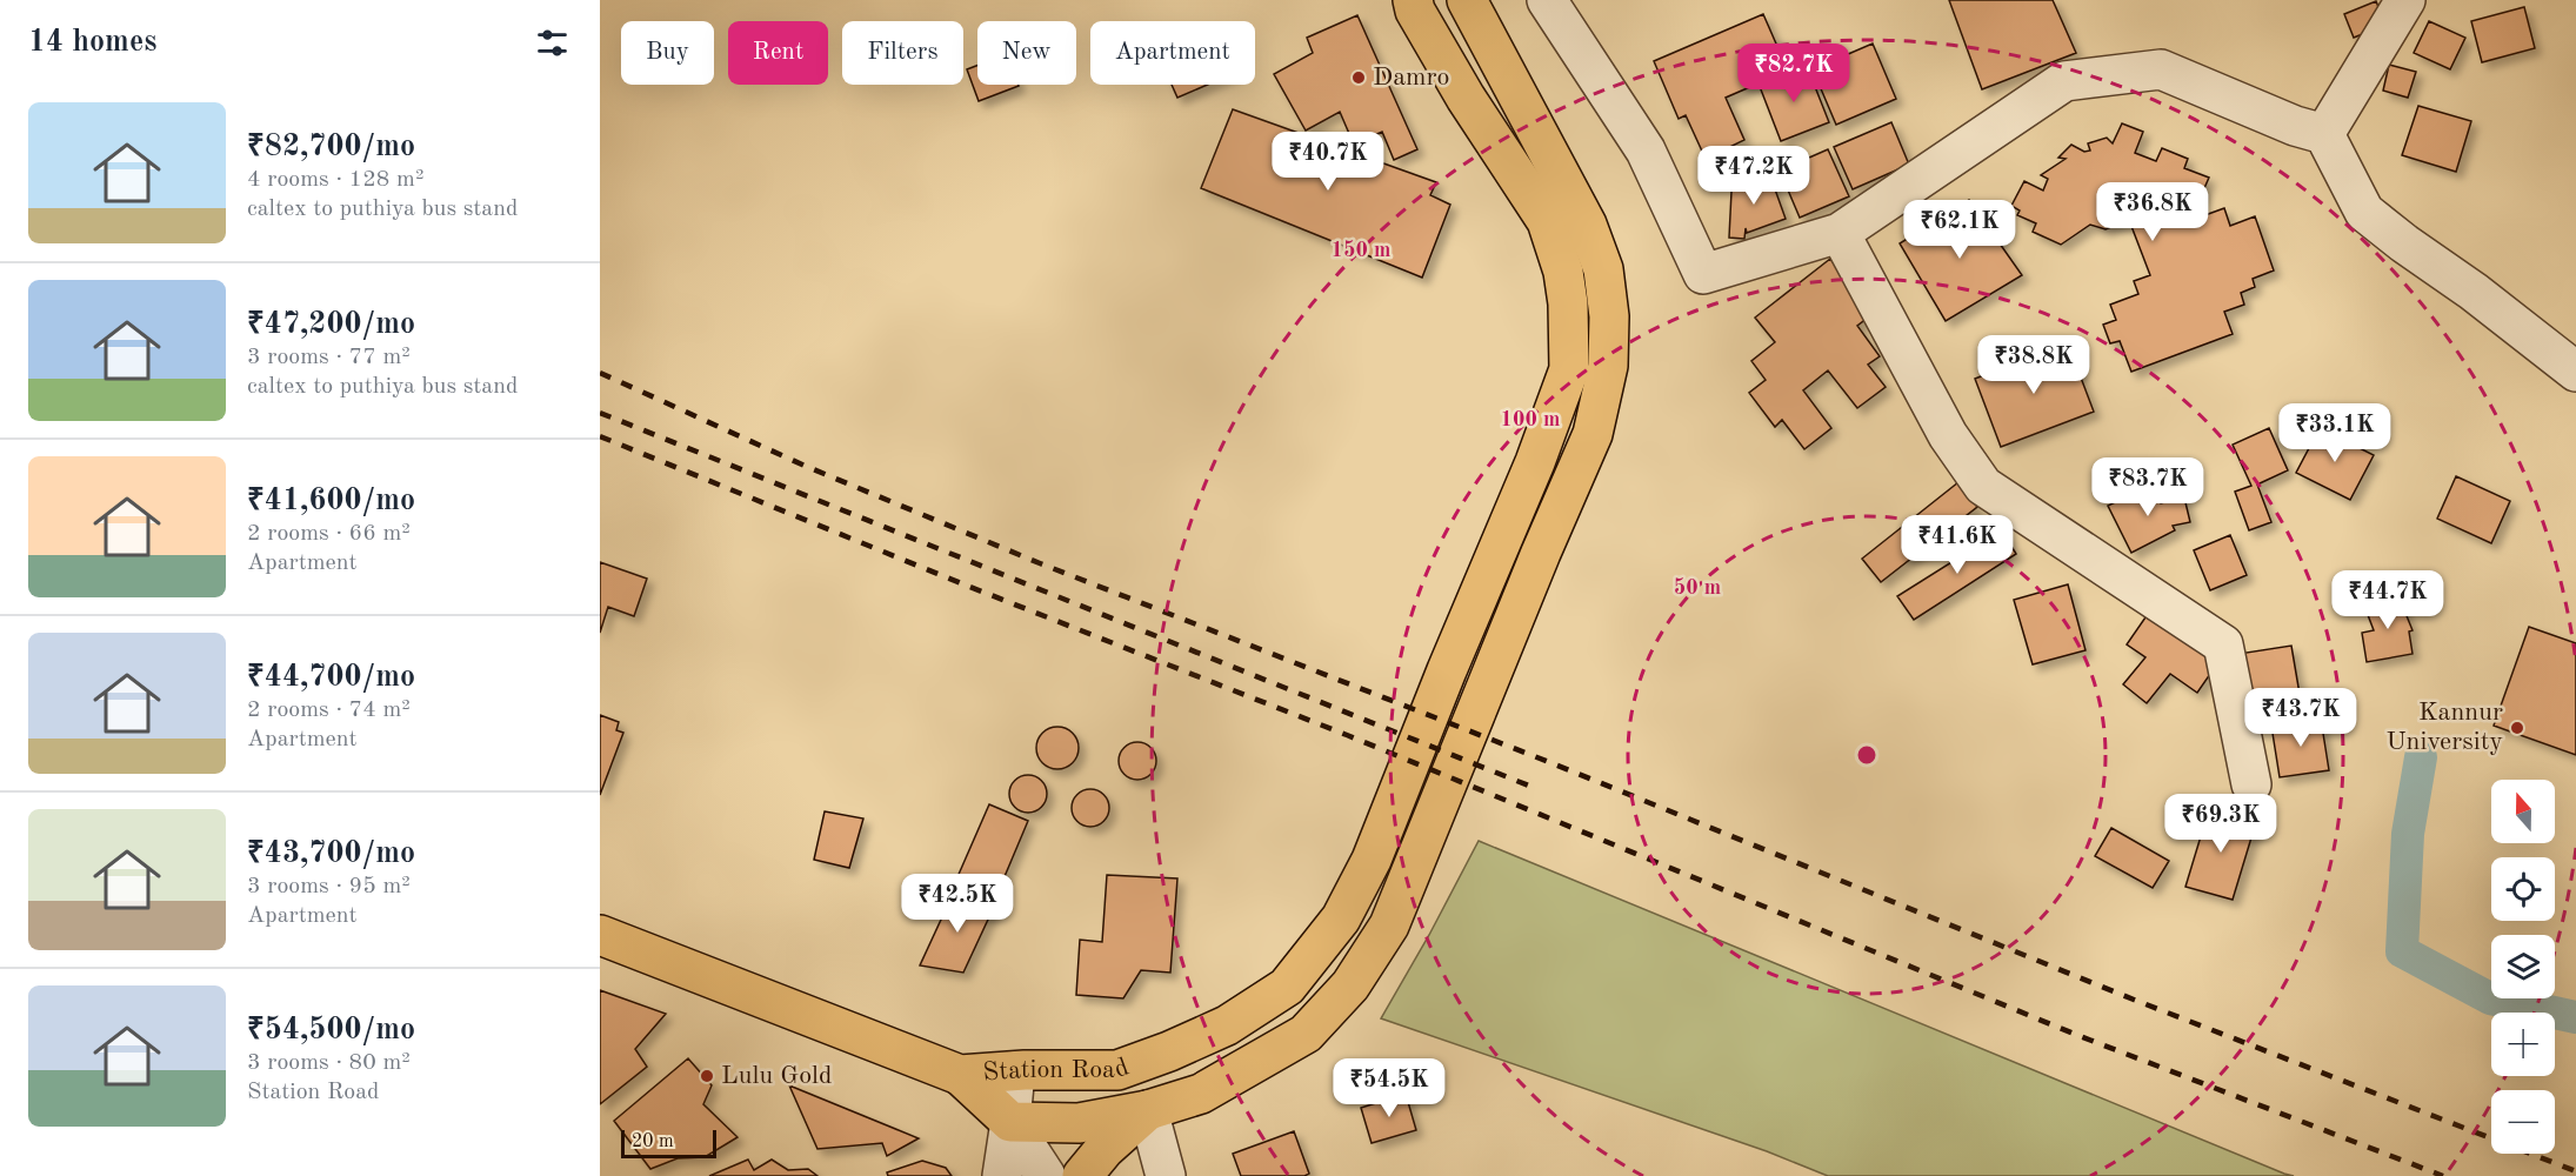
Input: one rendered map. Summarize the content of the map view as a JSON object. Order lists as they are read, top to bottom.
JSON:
{
  "streets": {
    "main road": ["Station Road"]
  },
  "places": ["Damro", "Kannur University", "Lulu Gold"],
  "scale_bar": "20 m",
  "north": "top",
  "page": {
    "heading": "14 homes",
    "chip": [
      "Buy",
      "Rent",
      "Filters",
      "New",
      "Apartment"
    ],
    "price": [
      "₹82.7K",
      "₹40.7K",
      "₹47.2K",
      "₹36.8K",
      "₹62.1K",
      "₹38.8K",
      "₹33.1K",
      "₹83.7K",
      "₹41.6K",
      "₹44.7K",
      "₹43.7K",
      "₹69.3K",
      "₹42.5K",
      "₹54.5K"
    ],
    "list": [
      {
        "name": "₹82,700/mo",
        "note": "4 rooms · 128 m² · caltex to puthiya bus stand"
      },
      {
        "name": "₹47,200/mo",
        "note": "3 rooms · 77 m² · caltex to puthiya bus stand"
      },
      {
        "name": "₹41,600/mo",
        "note": "2 rooms · 66 m² · Apartment"
      },
      {
        "name": "₹44,700/mo",
        "note": "2 rooms · 74 m² · Apartment"
      },
      {
        "name": "₹43,700/mo",
        "note": "3 rooms · 95 m² · Apartment"
      },
      {
        "name": "₹54,500/mo",
        "note": "3 rooms · 80 m² · Station Road"
      }
    ],
    "map_buttons": ["+", "−"],
    "scale": "20 m"
  },
  "rings": ["150 m", "100 m", "50 m"]
}
